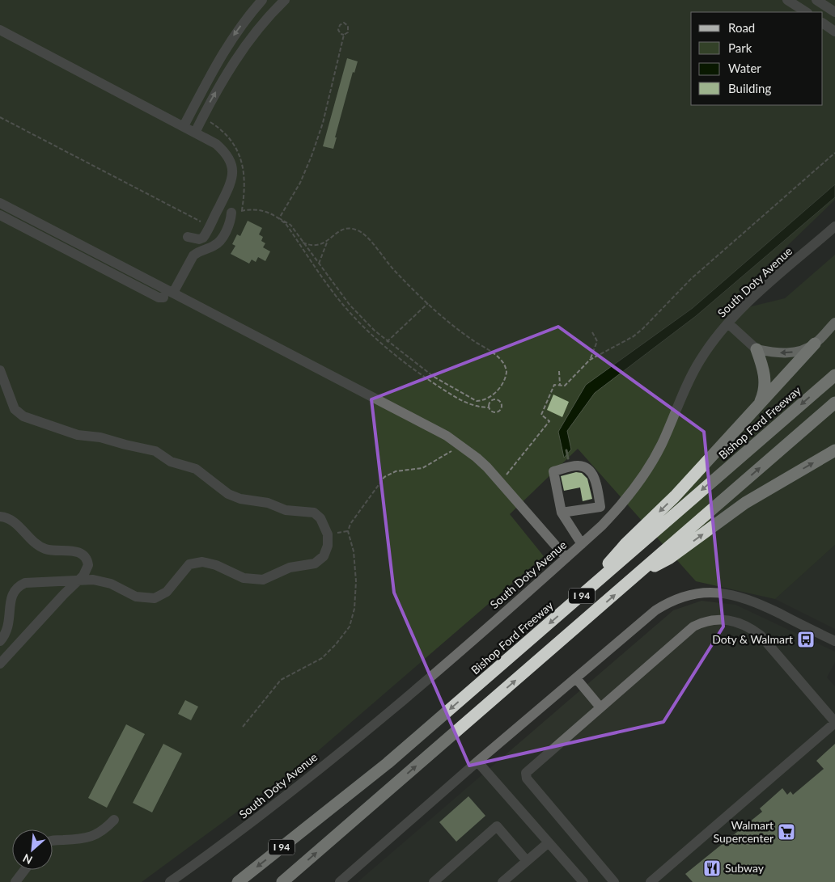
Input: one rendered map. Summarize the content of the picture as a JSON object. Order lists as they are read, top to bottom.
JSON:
{
  "streets": {
    "highway": ["Bishop Ford Freeway", "I 94"],
    "street": ["South Doty Avenue"]
  },
  "places": {
    "bus stop": ["Doty & Walmart"],
    "supermarket": ["Walmart Supercenter"],
    "restaurant": ["Subway"]
  },
  "legend": [
    "Road",
    "Park",
    "Water",
    "Building"
  ],
  "north": "bottom left"
}
